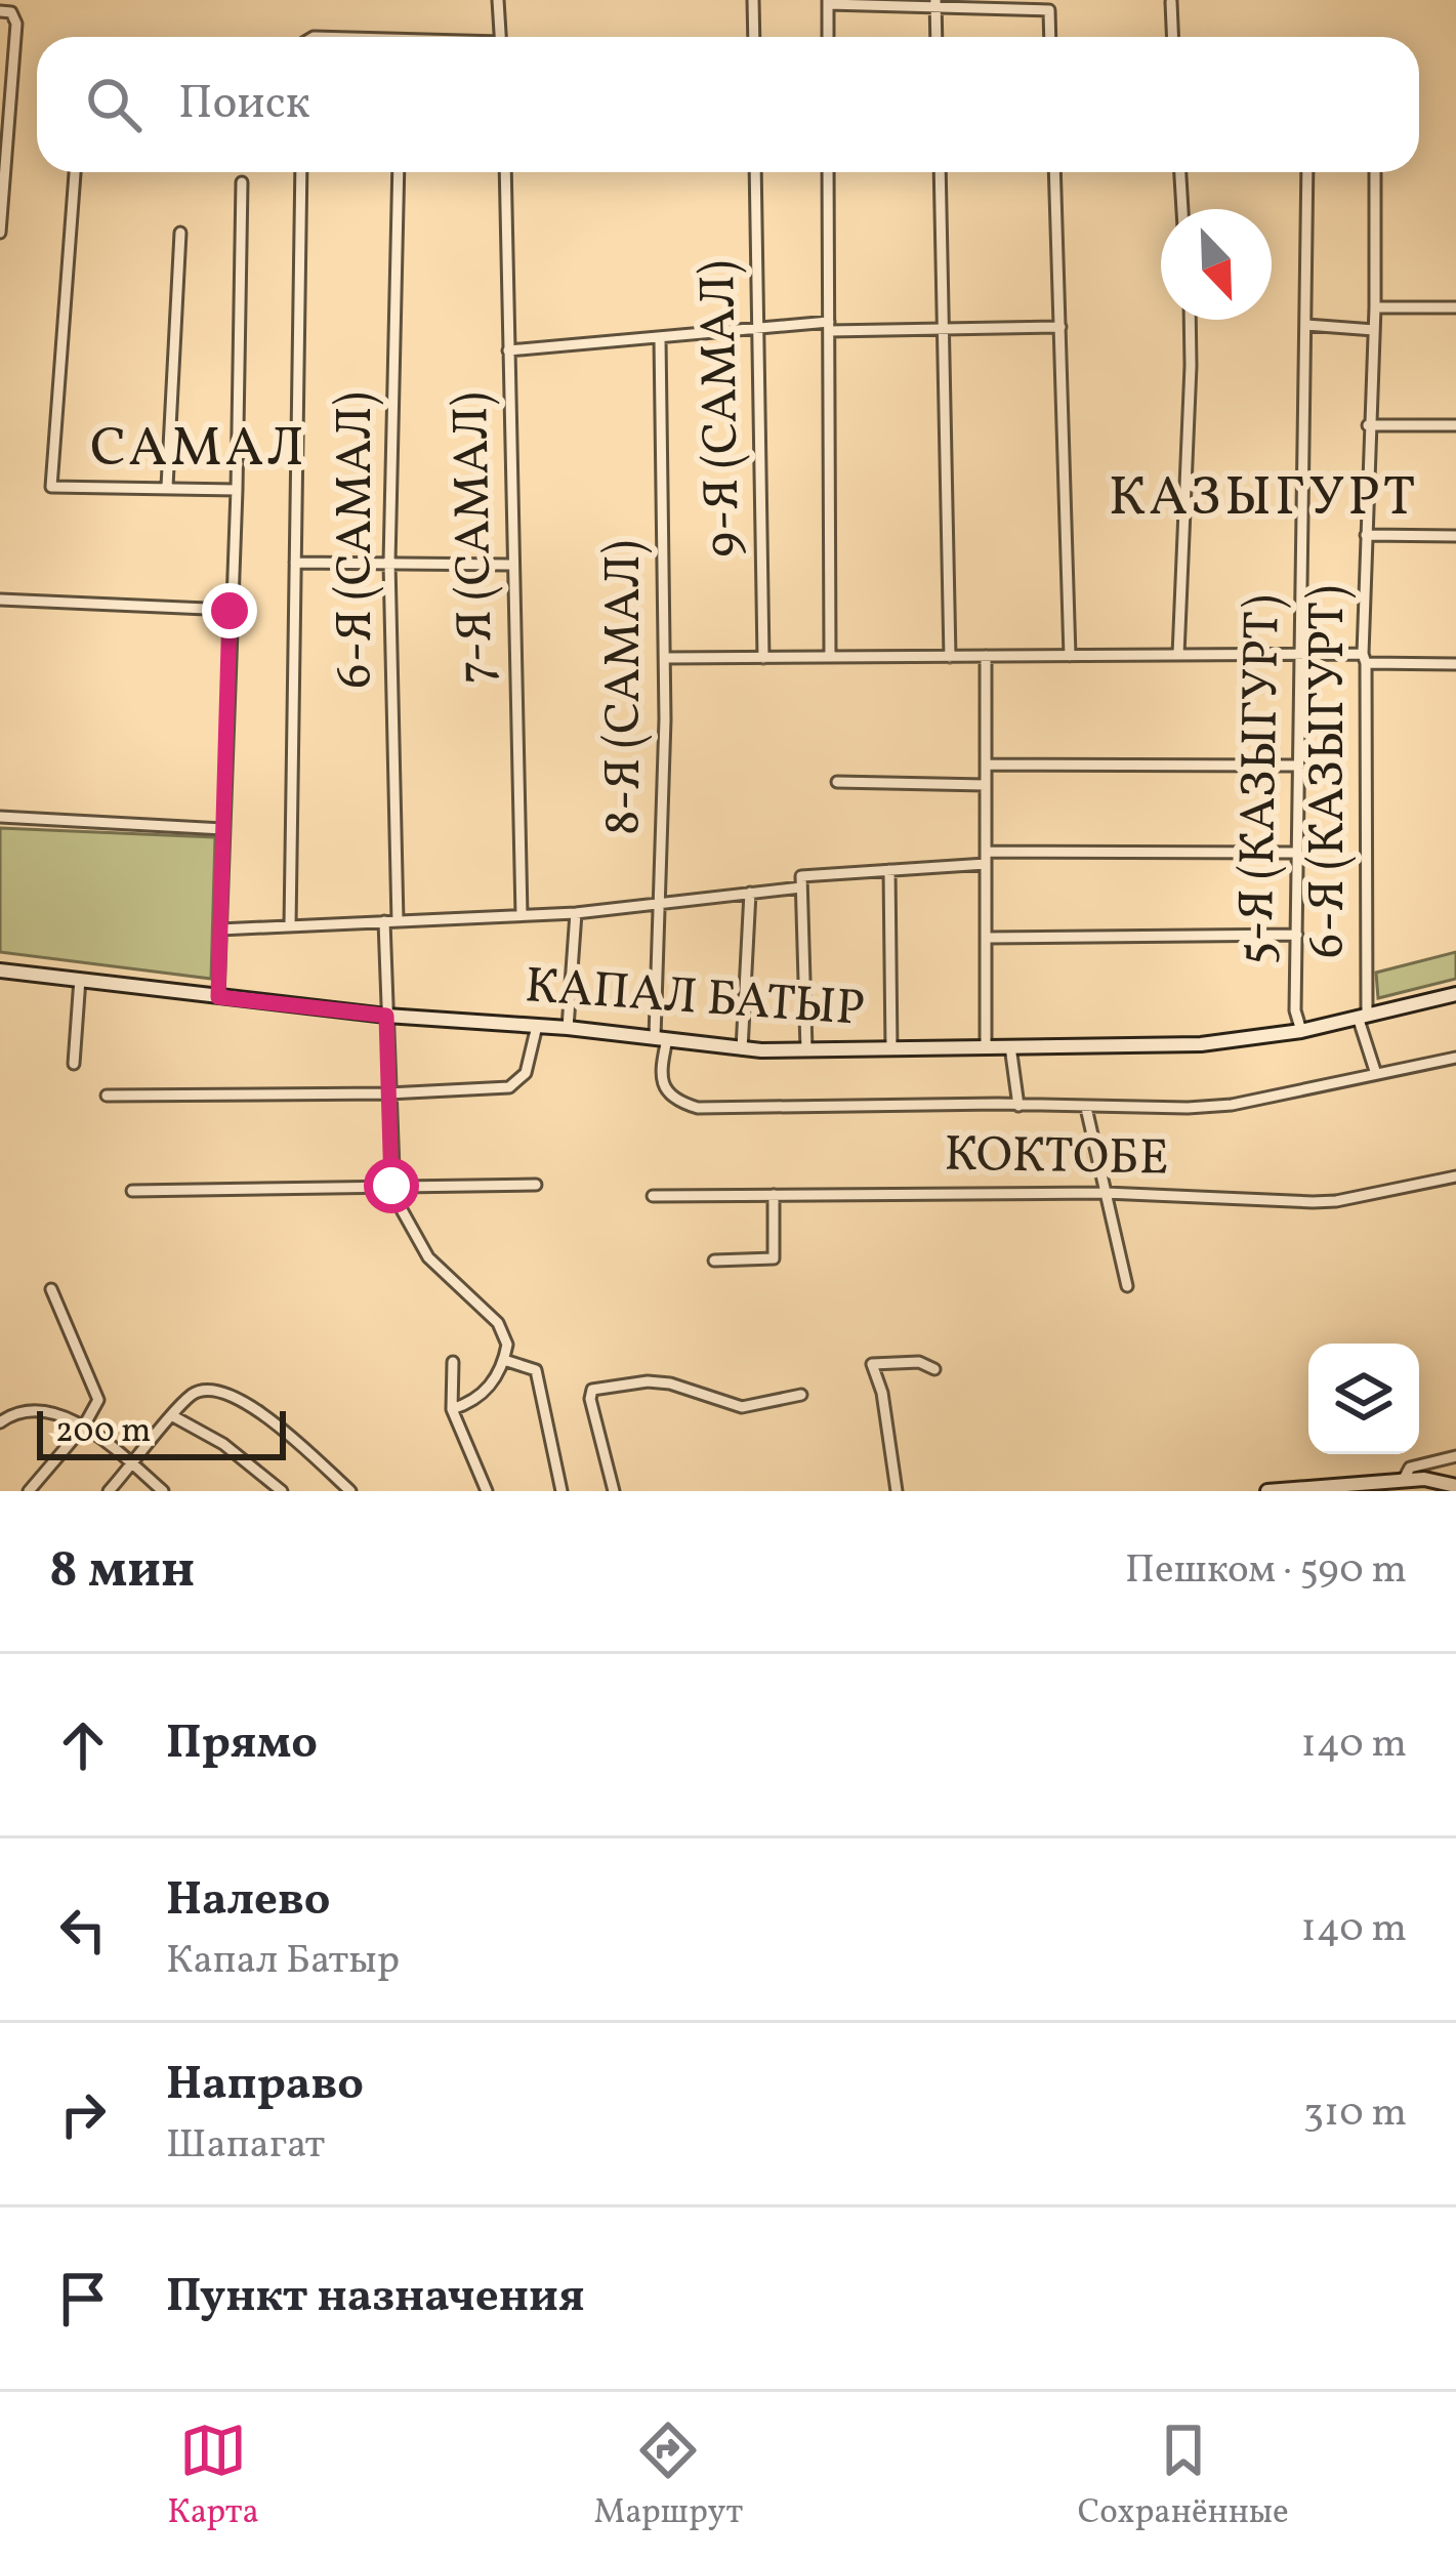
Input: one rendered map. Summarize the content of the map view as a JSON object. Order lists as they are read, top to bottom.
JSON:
{
  "streets": {
    "main road": ["КАПАЛ БАТЫР"],
    "street": [
      "9-Я (САМАЛ)",
      "7-Я (САМАЛ)",
      "6-Я (САМАЛ)",
      "8-Я (САМАЛ)",
      "6-Я (КАЗЫГУРТ)",
      "5-Я (КАЗЫГУРТ)",
      "КОКТОБЕ"
    ]
  },
  "crossings": [
    ["8-Я (САМАЛ)", "КАПАЛ БАТЫР"],
    ["6-Я (КАЗЫГУРТ)", "КАПАЛ БАТЫР"],
    ["5-Я (КАЗЫГУРТ)", "КАПАЛ БАТЫР"]
  ],
  "districts": ["САМАЛ", "КАЗЫГУРТ"],
  "scale_bar": "200 m",
  "north": "bottom right",
  "page": {
    "search": "Поиск",
    "scale": "200 m",
    "heading": ["8 мин", "Пешком · 590 m"],
    "list": [
      ["Прямо", "140 m"],
      ["Налево", "Капал Батыр", "140 m"],
      ["Направо", "Шапагат", "310 m"],
      "Пункт назначения"
    ],
    "nav": ["Карта", "Маршрут", "Сохранённые"]
  }
}
